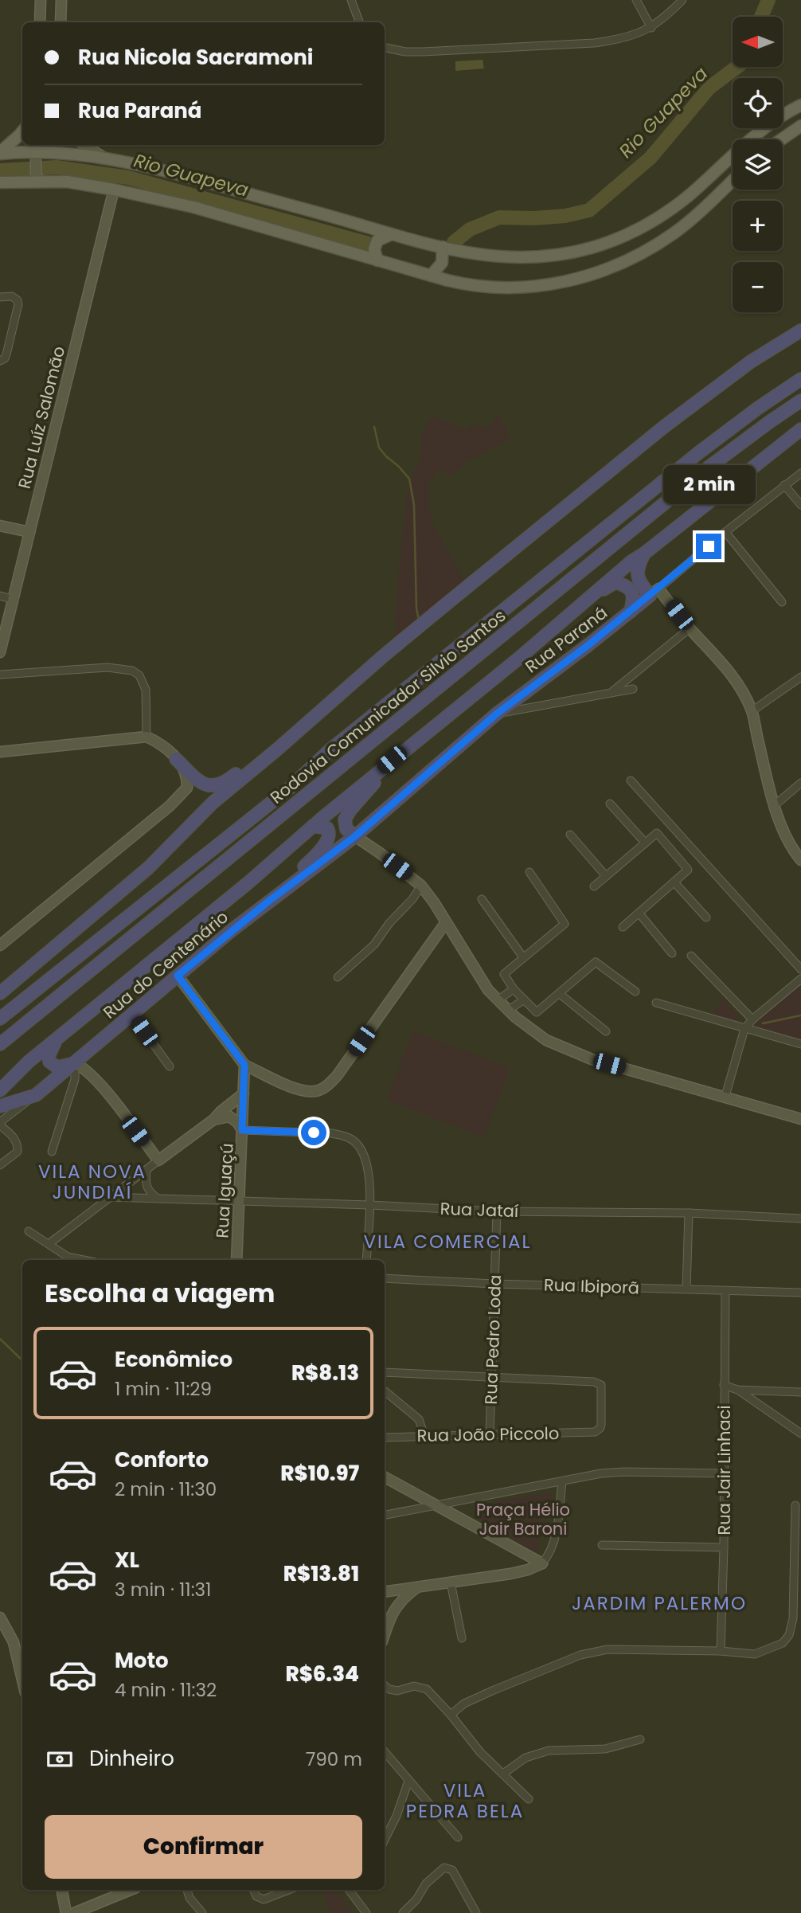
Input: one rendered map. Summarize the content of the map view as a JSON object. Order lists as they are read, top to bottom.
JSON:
{
  "streets": {
    "highway": ["Rua Paraná", "Rodovia Comunicador Silvio Santos", "Rua do Centenário"],
    "street": [
      "Rua Luíz Salomão",
      "Rua Iguaçú",
      "Rua Jataí",
      "Rua Ibiporã",
      "Rua Pedro Loda",
      "Rua João Piccolo",
      "Rua Jair Linhaci"
    ]
  },
  "crossings": [
    ["Rua Paraná", "Rua do Centenário"],
    ["Rua Iguaçú", "Rua Jataí"],
    ["Rua Jataí", "Rua Pedro Loda"],
    ["Rua Ibiporã", "Rua Pedro Loda"],
    ["Rua Ibiporã", "Rua Jair Linhaci"],
    ["Rua Pedro Loda", "Rua João Piccolo"]
  ],
  "districts": [
    "VILA NOVA JUNDIAÍ",
    "VILA COMERCIAL",
    "JARDIM PALERMO",
    "VILA PEDRA BELA"
  ],
  "water": ["Rio Guapeva"],
  "parks": ["Praça Hélio Jair Baroni"],
  "north": "left",
  "page": {
    "map_buttons": ["+", "−"],
    "banner": ["Rua Nicola Sacramoni", "Rua Paraná"],
    "bubble": "2 min",
    "heading": "Escolha a viagem",
    "list": [
      {
        "name": "Econômico",
        "note": "1 min · 11:29",
        "value": "R$8.13"
      },
      {
        "name": "Conforto",
        "note": "2 min · 11:30",
        "value": "R$10.97"
      },
      {
        "name": "XL",
        "note": "3 min · 11:31",
        "value": "R$13.81"
      },
      {
        "name": "Moto",
        "note": "4 min · 11:32",
        "value": "R$6.34"
      }
    ],
    "pay": ["Dinheiro", "790 m"],
    "buttons": "Confirmar"
  }
}
